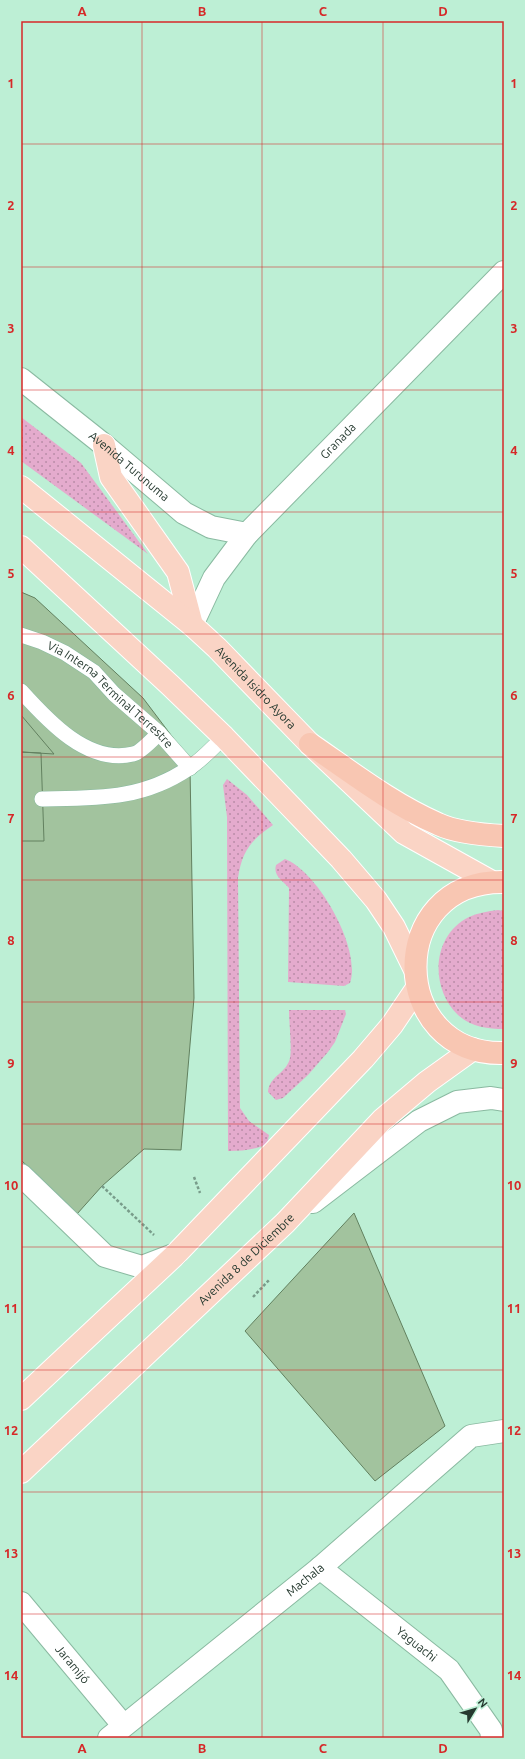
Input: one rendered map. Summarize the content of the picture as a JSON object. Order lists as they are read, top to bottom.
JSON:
{
  "streets": {
    "main road": ["Avenida Isidro Ayora", "Avenida 8 de Diciembre"],
    "street": [
      "Granada",
      "Avenida Turunuma",
      "Machala",
      "Yaguachi",
      "Jaramijó"
    ],
    "lane": ["Via Interna Terminal Terrestre"]
  },
  "crossings": [
    ["Granada", "Avenida Turunuma"],
    ["Granada", "Avenida Isidro Ayora"],
    ["Machala", "Yaguachi"],
    ["Machala", "Jaramijó"]
  ],
  "north": "top right",
  "grid": {
    "columns": [
      "A",
      "B",
      "C",
      "D"
    ],
    "rows": [
      "1",
      "2",
      "3",
      "4",
      "5",
      "6",
      "7",
      "8",
      "9",
      "10",
      "11",
      "12",
      "13",
      "14"
    ]
  }
}
